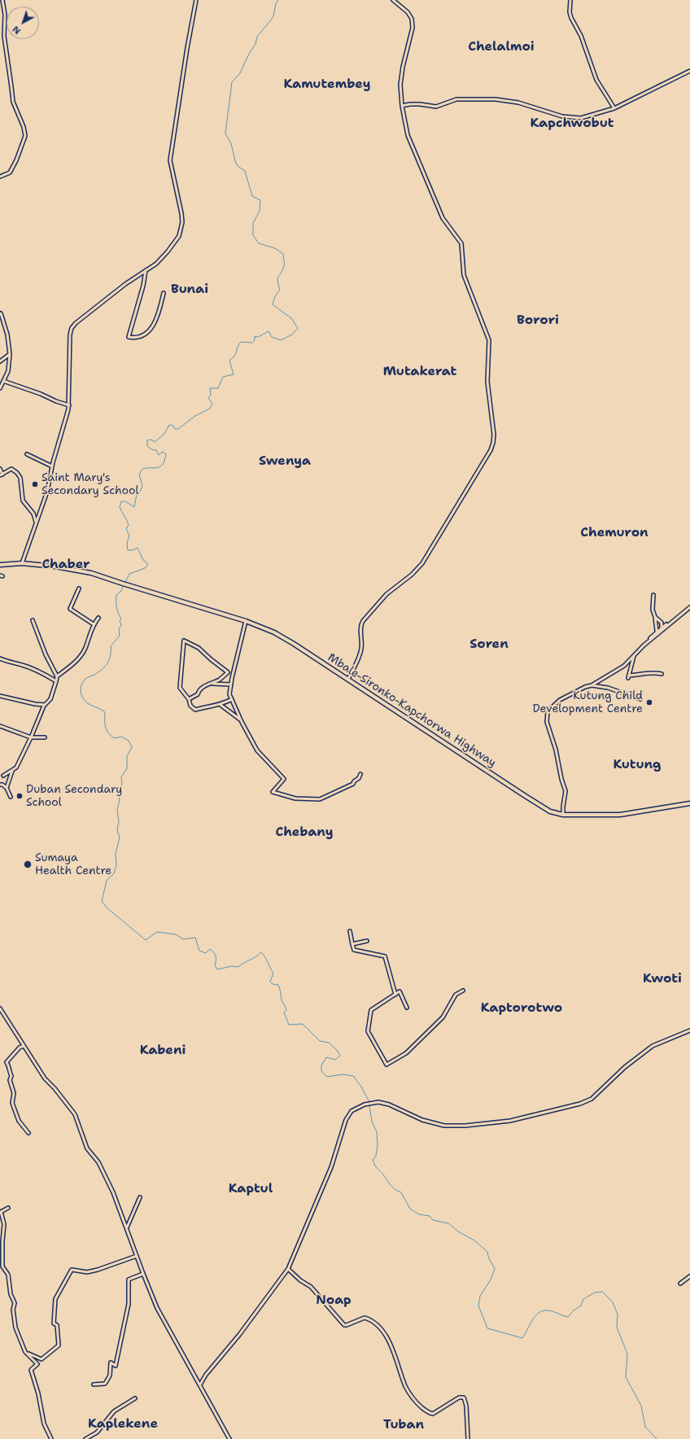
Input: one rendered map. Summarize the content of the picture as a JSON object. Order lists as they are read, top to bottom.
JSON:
{
  "streets": {
    "main road": ["Mbale-Sironko-Kapchorwa Highway"]
  },
  "districts": [
    "Chelalmoi",
    "Kamutembey",
    "Kapchwobut",
    "Bunai",
    "Borori",
    "Mutakerat",
    "Swenya",
    "Chemuron",
    "Chaber",
    "Soren",
    "Kutung",
    "Chebany",
    "Kwoti",
    "Kaptorotwo",
    "Kabeni",
    "Kaptul",
    "Noap",
    "Kaplekene",
    "Tuban"
  ],
  "places": [
    "Saint Mary's Secondary School",
    "Kutung Child Development Centre",
    "Duban Secondary School",
    "Sumaya Health Centre"
  ],
  "north": "bottom left"
}
